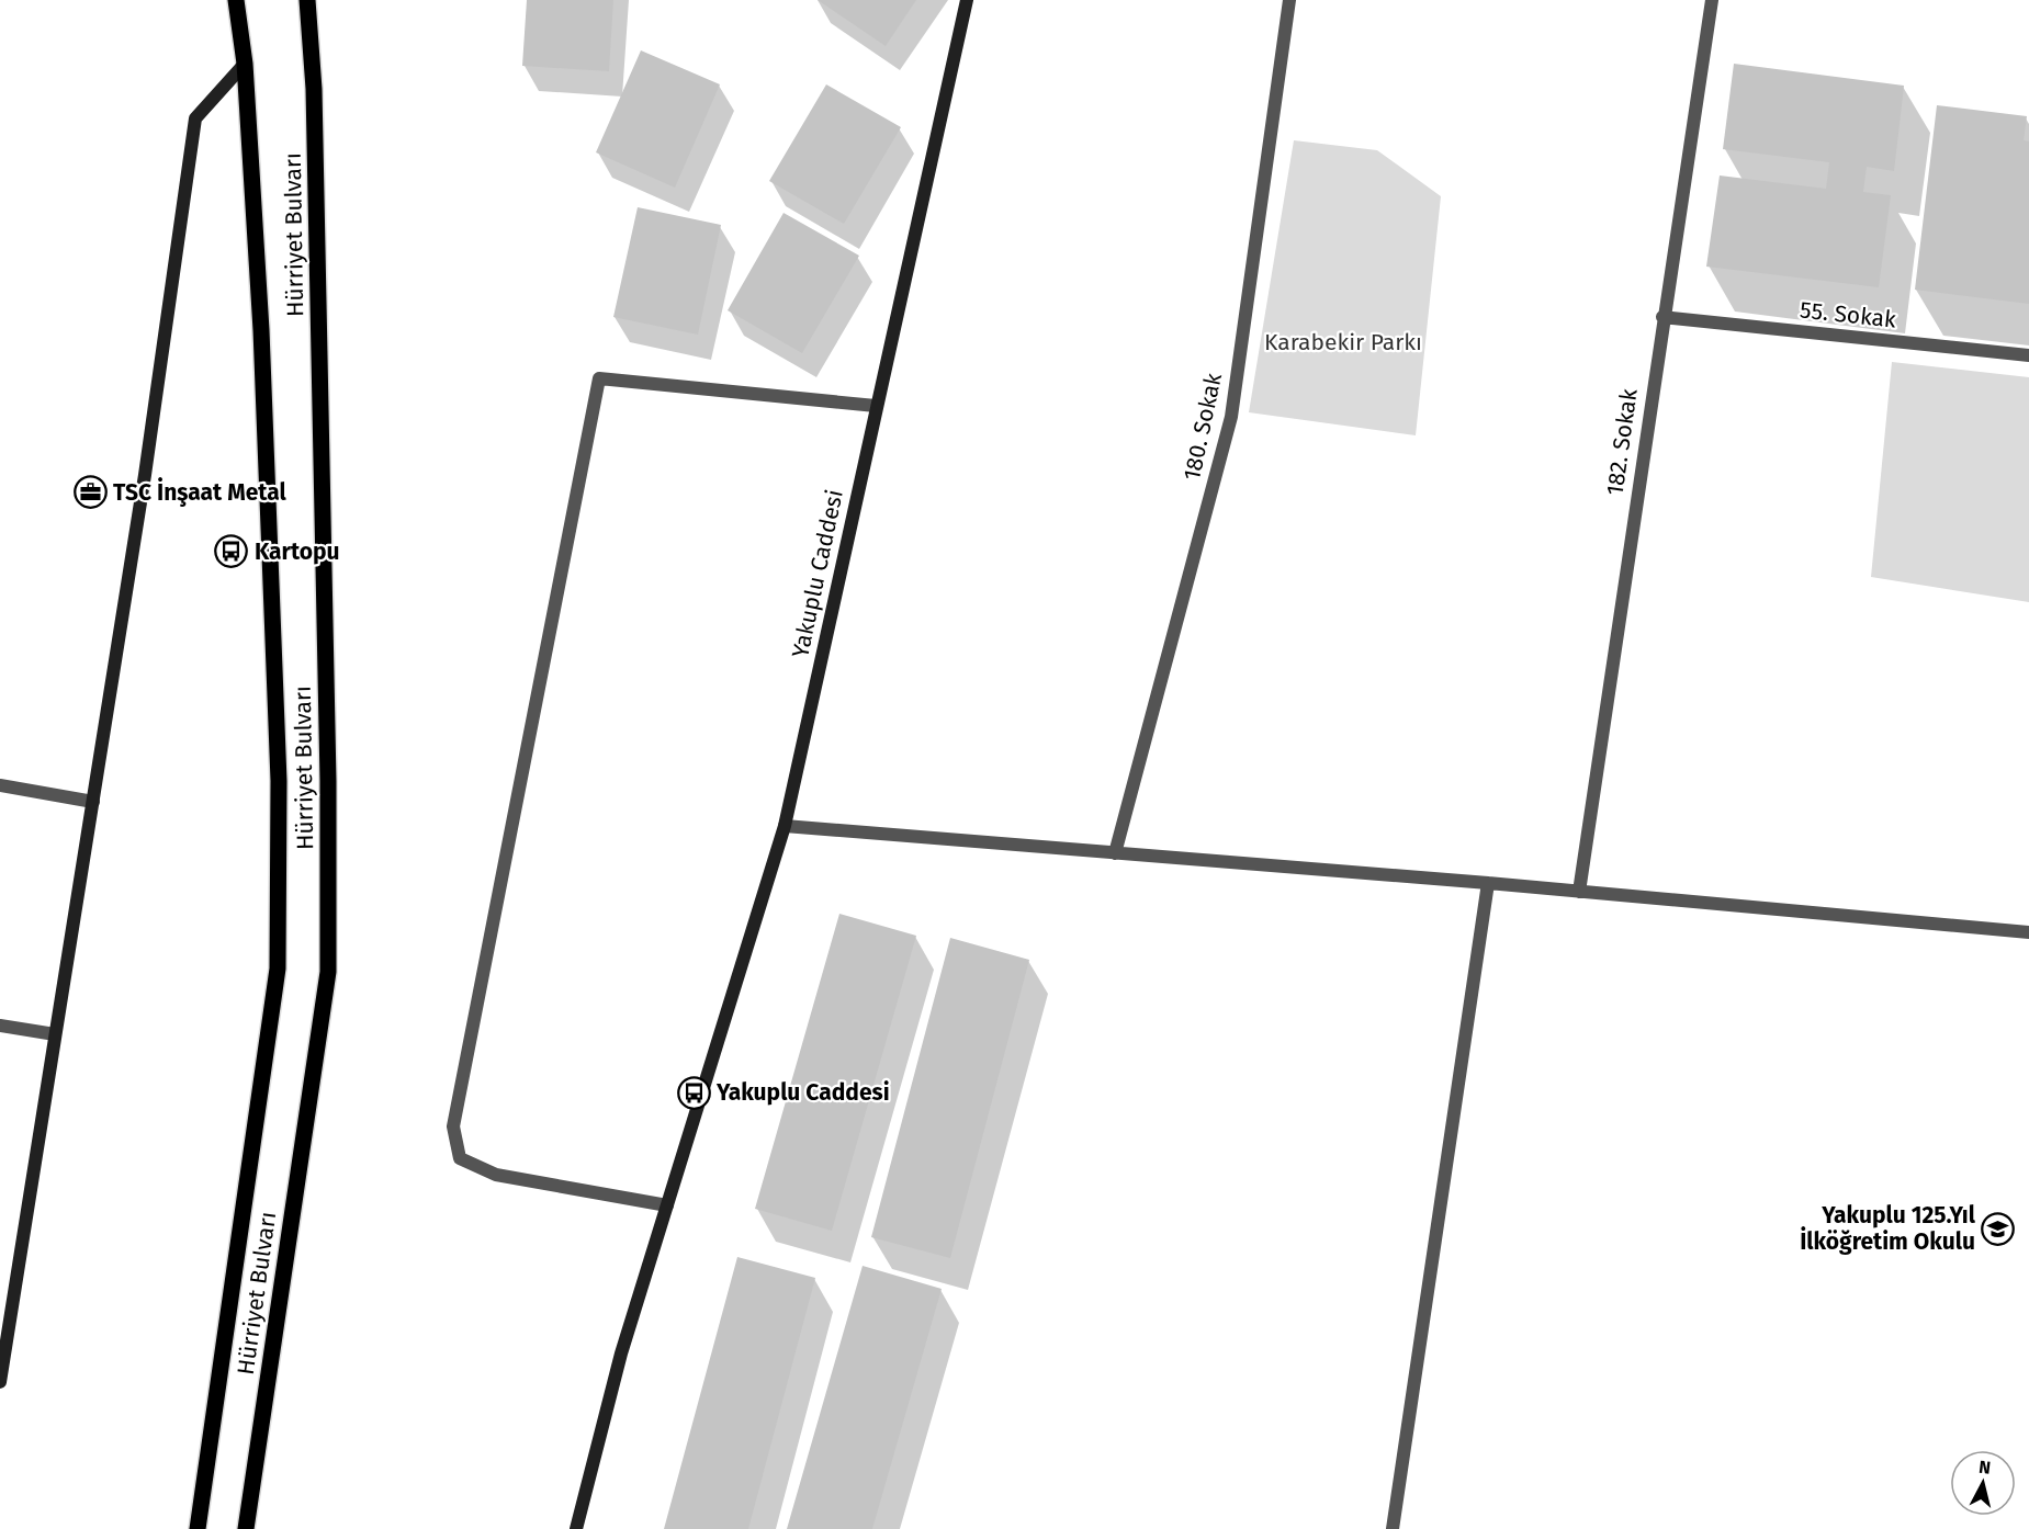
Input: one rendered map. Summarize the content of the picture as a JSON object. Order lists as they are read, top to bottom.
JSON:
{
  "streets": {
    "main road": ["Hürriyet Bulvarı"],
    "street": [
      "55. Sokak",
      "180. Sokak",
      "182. Sokak",
      "Yakuplu Caddesi"
    ]
  },
  "crossings": [
    ["55. Sokak", "182. Sokak"]
  ],
  "parks": ["Karabekir Parkı"],
  "places": {
    "office": ["TSC İnşaat Metal"],
    "bus stop": ["Kartopu", "Yakuplu Caddesi"],
    "school or university": ["Yakuplu 125.Yıl İlköğretim Okulu"]
  },
  "north": "top"
}
